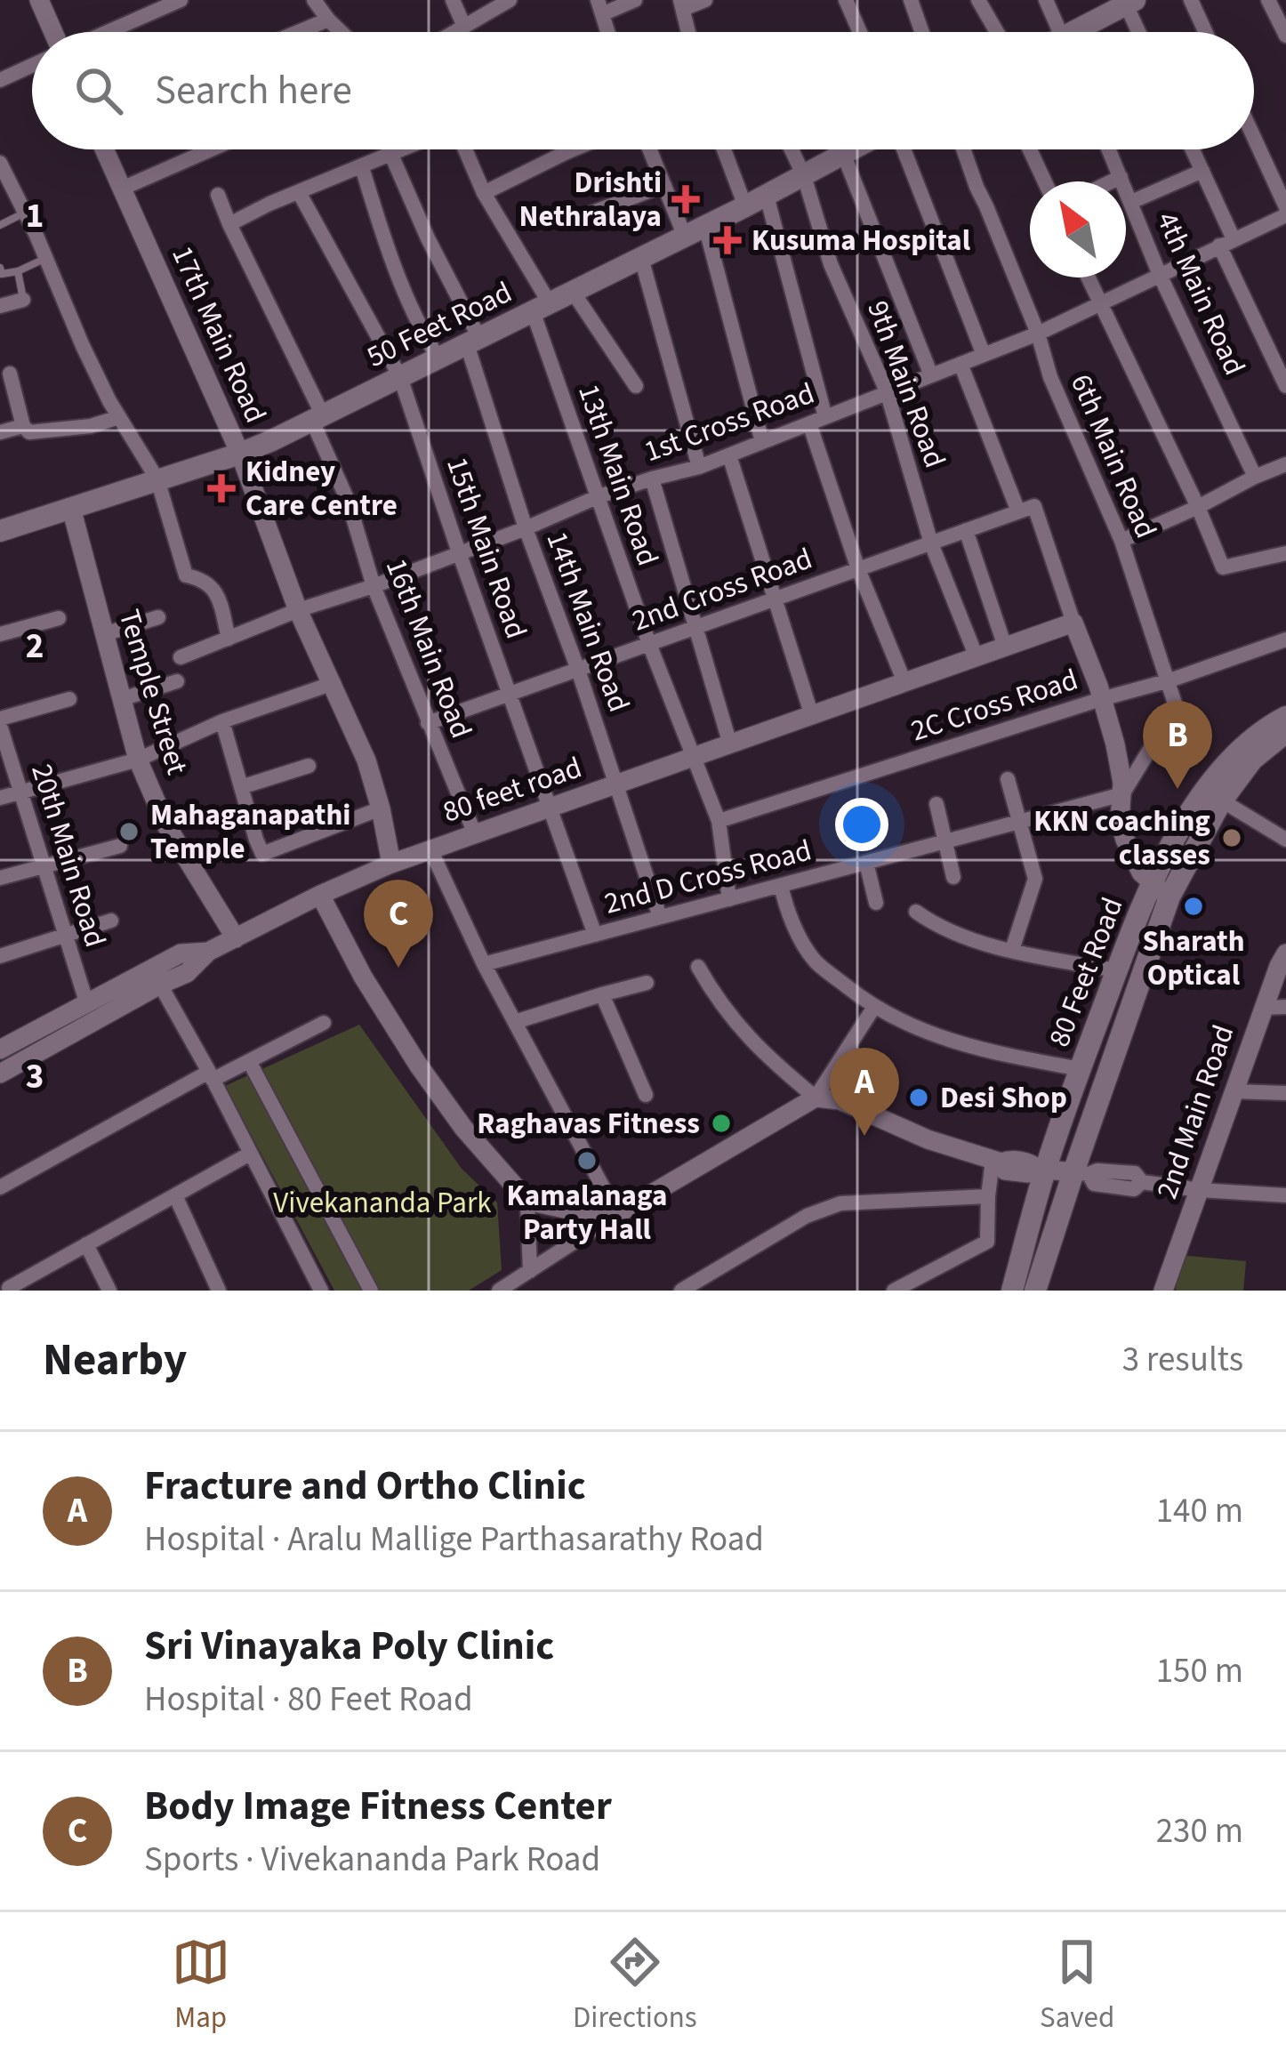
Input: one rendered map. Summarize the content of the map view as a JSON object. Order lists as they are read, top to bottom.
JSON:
{
  "streets": {
    "main road": ["50 Feet Road", "80 Feet Road"],
    "street": [
      "4th Main Road",
      "17th Main Road",
      "9th Main Road",
      "1st Cross Road",
      "6th Main Road",
      "13th Main Road",
      "15th Main Road",
      "2nd Cross Road",
      "14th Main Road",
      "16th Main Road",
      "Temple Street",
      "2C Cross Road",
      "80 feet road",
      "20th Main Road",
      "2nd D Cross Road",
      "2nd Main Road"
    ]
  },
  "crossings": [
    ["4th Main Road", "1st Cross Road"],
    ["50 Feet Road", "17th Main Road"],
    ["50 Feet Road", "9th Main Road"],
    ["50 Feet Road", "13th Main Road"],
    ["50 Feet Road", "15th Main Road"],
    ["50 Feet Road", "14th Main Road"],
    ["50 Feet Road", "16th Main Road"],
    ["50 Feet Road", "Temple Street"],
    ["17th Main Road", "1st Cross Road"],
    ["17th Main Road", "80 feet road"],
    ["9th Main Road", "1st Cross Road"],
    ["9th Main Road", "2nd Cross Road"],
    ["9th Main Road", "80 feet road"],
    ["1st Cross Road", "6th Main Road"],
    ["1st Cross Road", "13th Main Road"],
    ["1st Cross Road", "15th Main Road"],
    ["1st Cross Road", "14th Main Road"],
    ["1st Cross Road", "16th Main Road"],
    ["6th Main Road", "2C Cross Road"],
    ["6th Main Road", "2nd D Cross Road"],
    ["13th Main Road", "2nd Cross Road"],
    ["13th Main Road", "2C Cross Road"],
    ["13th Main Road", "80 feet road"],
    ["13th Main Road", "2nd D Cross Road"],
    ["15th Main Road", "2nd Cross Road"],
    ["15th Main Road", "80 feet road"],
    ["15th Main Road", "2nd D Cross Road"],
    ["2nd Cross Road", "14th Main Road"],
    ["2nd Cross Road", "16th Main Road"],
    ["14th Main Road", "80 feet road"],
    ["14th Main Road", "2nd D Cross Road"],
    ["16th Main Road", "80 feet road"],
    ["Temple Street", "80 feet road"]
  ],
  "parks": ["Vivekananda Park"],
  "places": {
    "health": ["Drishti Nethralaya", "Kusuma Hospital", "Kidney Care Centre"],
    "other": [
      "Mahaganapathi Temple",
      "KKN coaching classes",
      "Sharath Optical",
      "Desi Shop",
      "Raghavas Fitness",
      "Kamalanaga Party Hall"
    ]
  },
  "north": "top left",
  "page": {
    "search": "Search here",
    "pins": ["B", "C", "A"],
    "heading": ["Nearby", "3 results"],
    "list": [
      {
        "mark": "A",
        "name": "Fracture and Ortho Clinic",
        "note": "Hospital · Aralu Mallige Parthasarathy Road",
        "value": "140 m"
      },
      {
        "mark": "B",
        "name": "Sri Vinayaka Poly Clinic",
        "note": "Hospital · 80 Feet Road",
        "value": "150 m"
      },
      {
        "mark": "C",
        "name": "Body Image Fitness Center",
        "note": "Sports · Vivekananda Park Road",
        "value": "230 m"
      }
    ],
    "nav": ["Map", "Directions", "Saved"]
  },
  "grid": {
    "rows": ["1", "2", "3"]
  }
}
